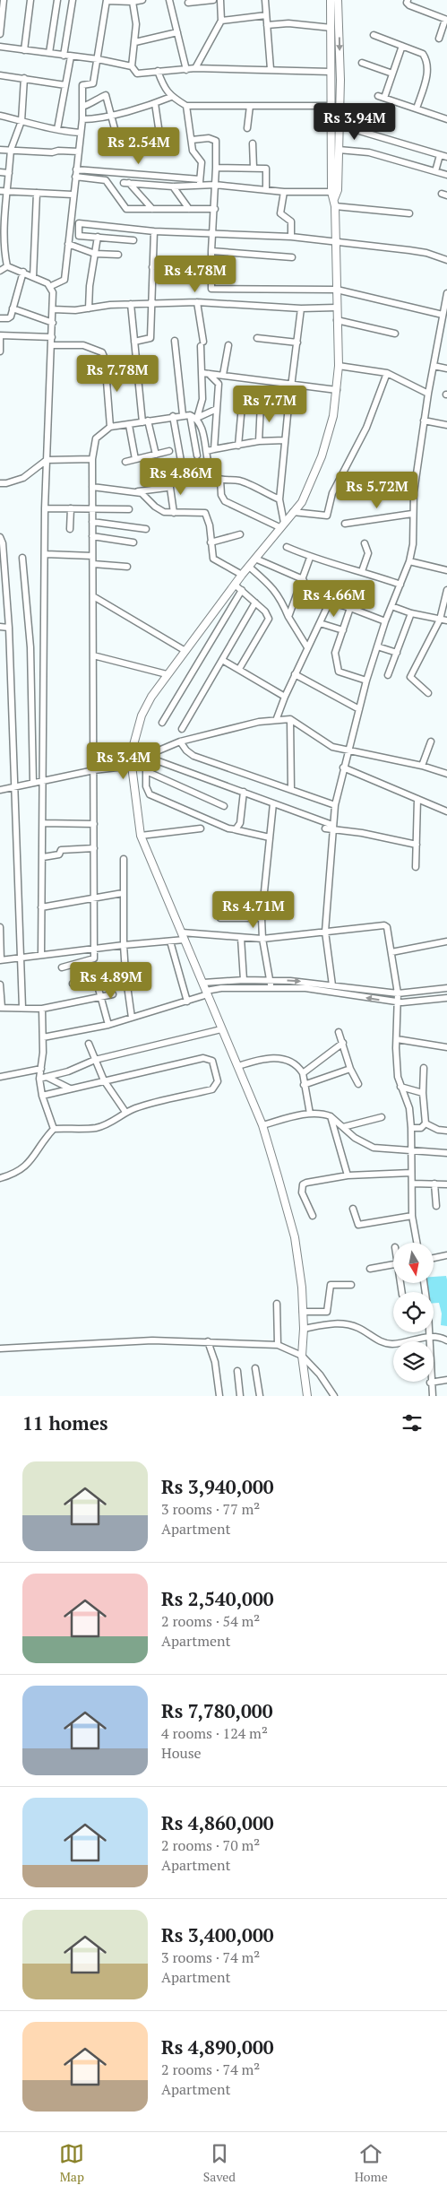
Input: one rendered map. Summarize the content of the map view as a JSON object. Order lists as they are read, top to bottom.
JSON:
{
  "north": "bottom",
  "page": {
    "price": [
      "Rs 3.94M",
      "Rs 2.54M",
      "Rs 4.78M",
      "Rs 7.78M",
      "Rs 7.7M",
      "Rs 4.86M",
      "Rs 5.72M",
      "Rs 4.66M",
      "Rs 3.4M",
      "Rs 4.71M",
      "Rs 4.89M"
    ],
    "heading": "11 homes",
    "list": [
      {
        "name": "Rs 3,940,000",
        "note": "3 rooms · 77 m² · Apartment"
      },
      {
        "name": "Rs 2,540,000",
        "note": "2 rooms · 54 m² · Apartment"
      },
      {
        "name": "Rs 7,780,000",
        "note": "4 rooms · 124 m² · House"
      },
      {
        "name": "Rs 4,860,000",
        "note": "2 rooms · 70 m² · Apartment"
      },
      {
        "name": "Rs 3,400,000",
        "note": "3 rooms · 74 m² · Apartment"
      },
      {
        "name": "Rs 4,890,000",
        "note": "2 rooms · 74 m² · Apartment"
      }
    ],
    "tabs": ["Map", "Saved", "Home"]
  }
}
